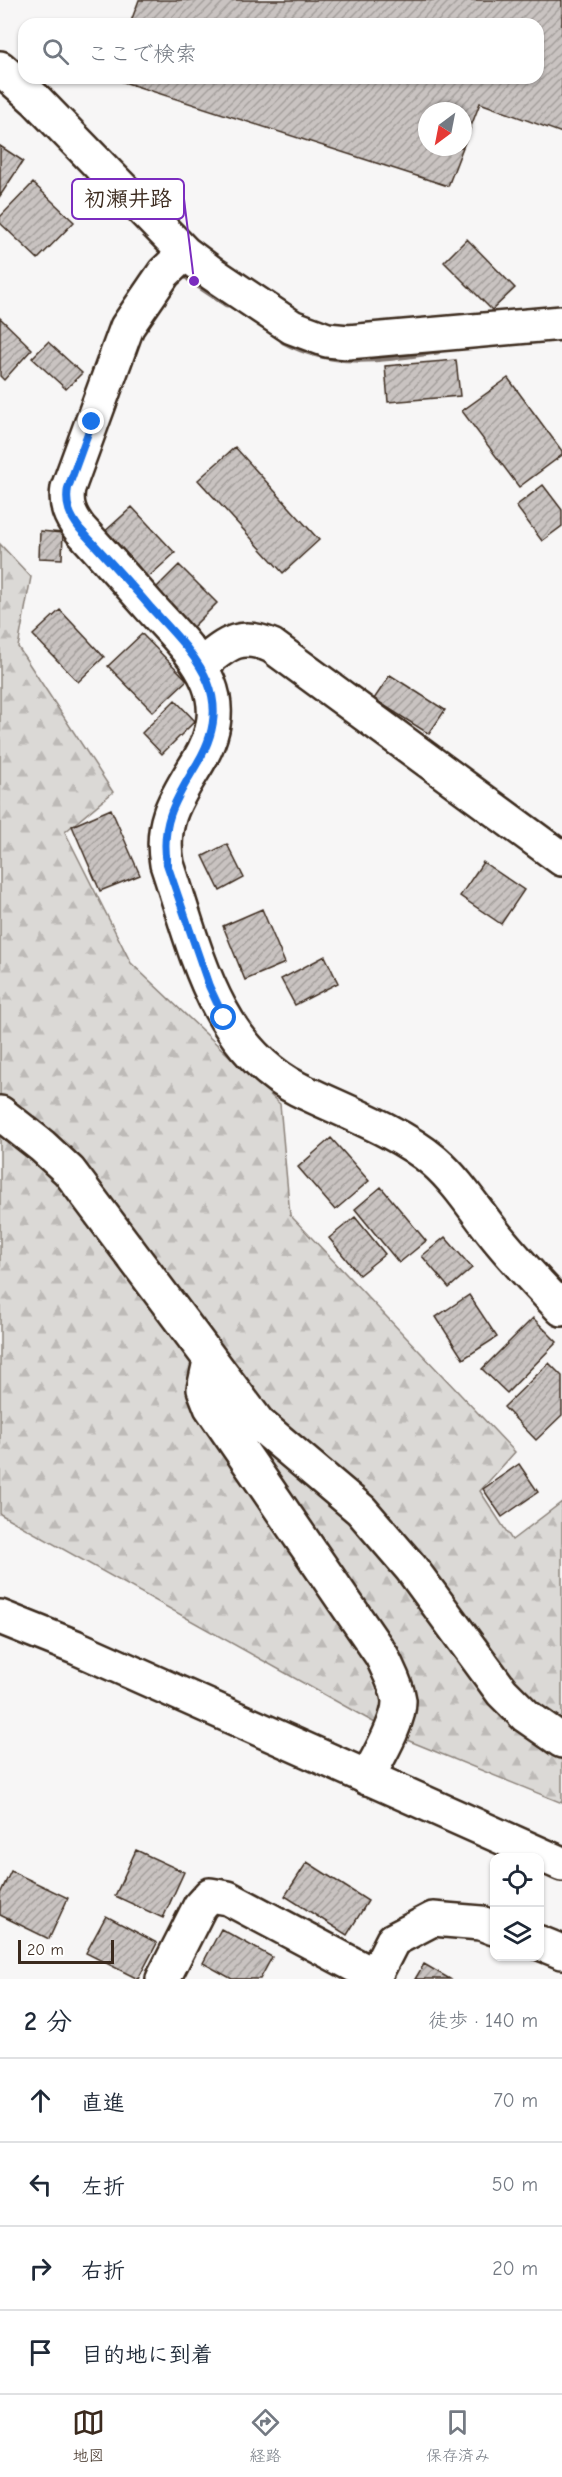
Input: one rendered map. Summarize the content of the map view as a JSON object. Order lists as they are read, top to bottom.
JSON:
{
  "places": ["初瀬井路"],
  "scale_bar": "20 m",
  "north": "bottom left",
  "page": {
    "search": "ここで検索",
    "scale": "20 m",
    "heading": ["2 分", "徒歩 · 140 m"],
    "list": [
      ["直進", "70 m"],
      ["左折", "50 m"],
      ["右折", "20 m"],
      "目的地に到着"
    ],
    "nav": ["地図", "経路", "保存済み"]
  }
}
